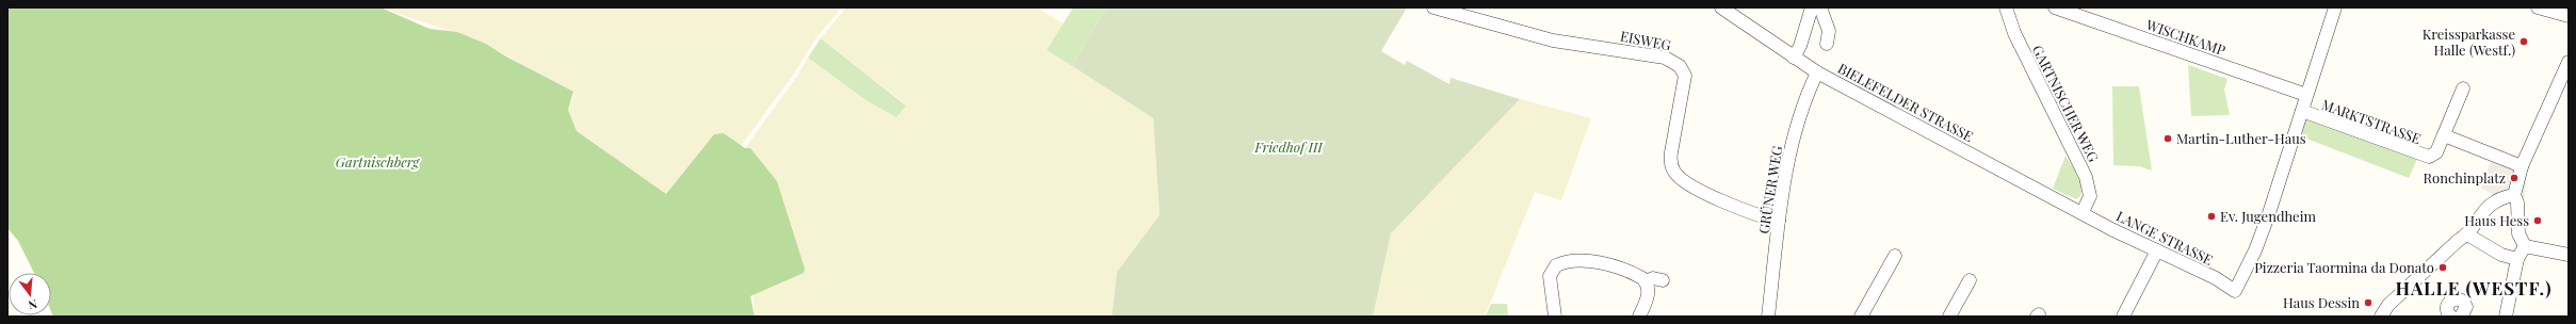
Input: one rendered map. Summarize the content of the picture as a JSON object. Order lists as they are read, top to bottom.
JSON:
{
  "streets": {
    "street": [
      "WISCHKAMP",
      "EISWEG",
      "BIELEFELDER STRASSE",
      "GARTNISCHER WEG",
      "MARKTSTRASSE",
      "GRÜNER WEG",
      "LANGE STRASSE"
    ]
  },
  "crossings": [
    ["EISWEG", "GRÜNER WEG"],
    ["BIELEFELDER STRASSE", "GARTNISCHER WEG"],
    ["BIELEFELDER STRASSE", "GRÜNER WEG"],
    ["BIELEFELDER STRASSE", "LANGE STRASSE"],
    ["GARTNISCHER WEG", "LANGE STRASSE"],
    ["MARKTSTRASSE", "LANGE STRASSE"]
  ],
  "districts": ["HALLE (WESTF.)"],
  "parks": ["Friedhof III", "Gartnischberg"],
  "places": [
    "Kreissparkasse Halle (Westf.)",
    "Martin-Luther-Haus",
    "Ronchinplatz",
    "Ev. Jugendheim",
    "Haus Hess",
    "Pizzeria Taormina da Donato",
    "Haus Dessin"
  ],
  "north": "bottom"
}
